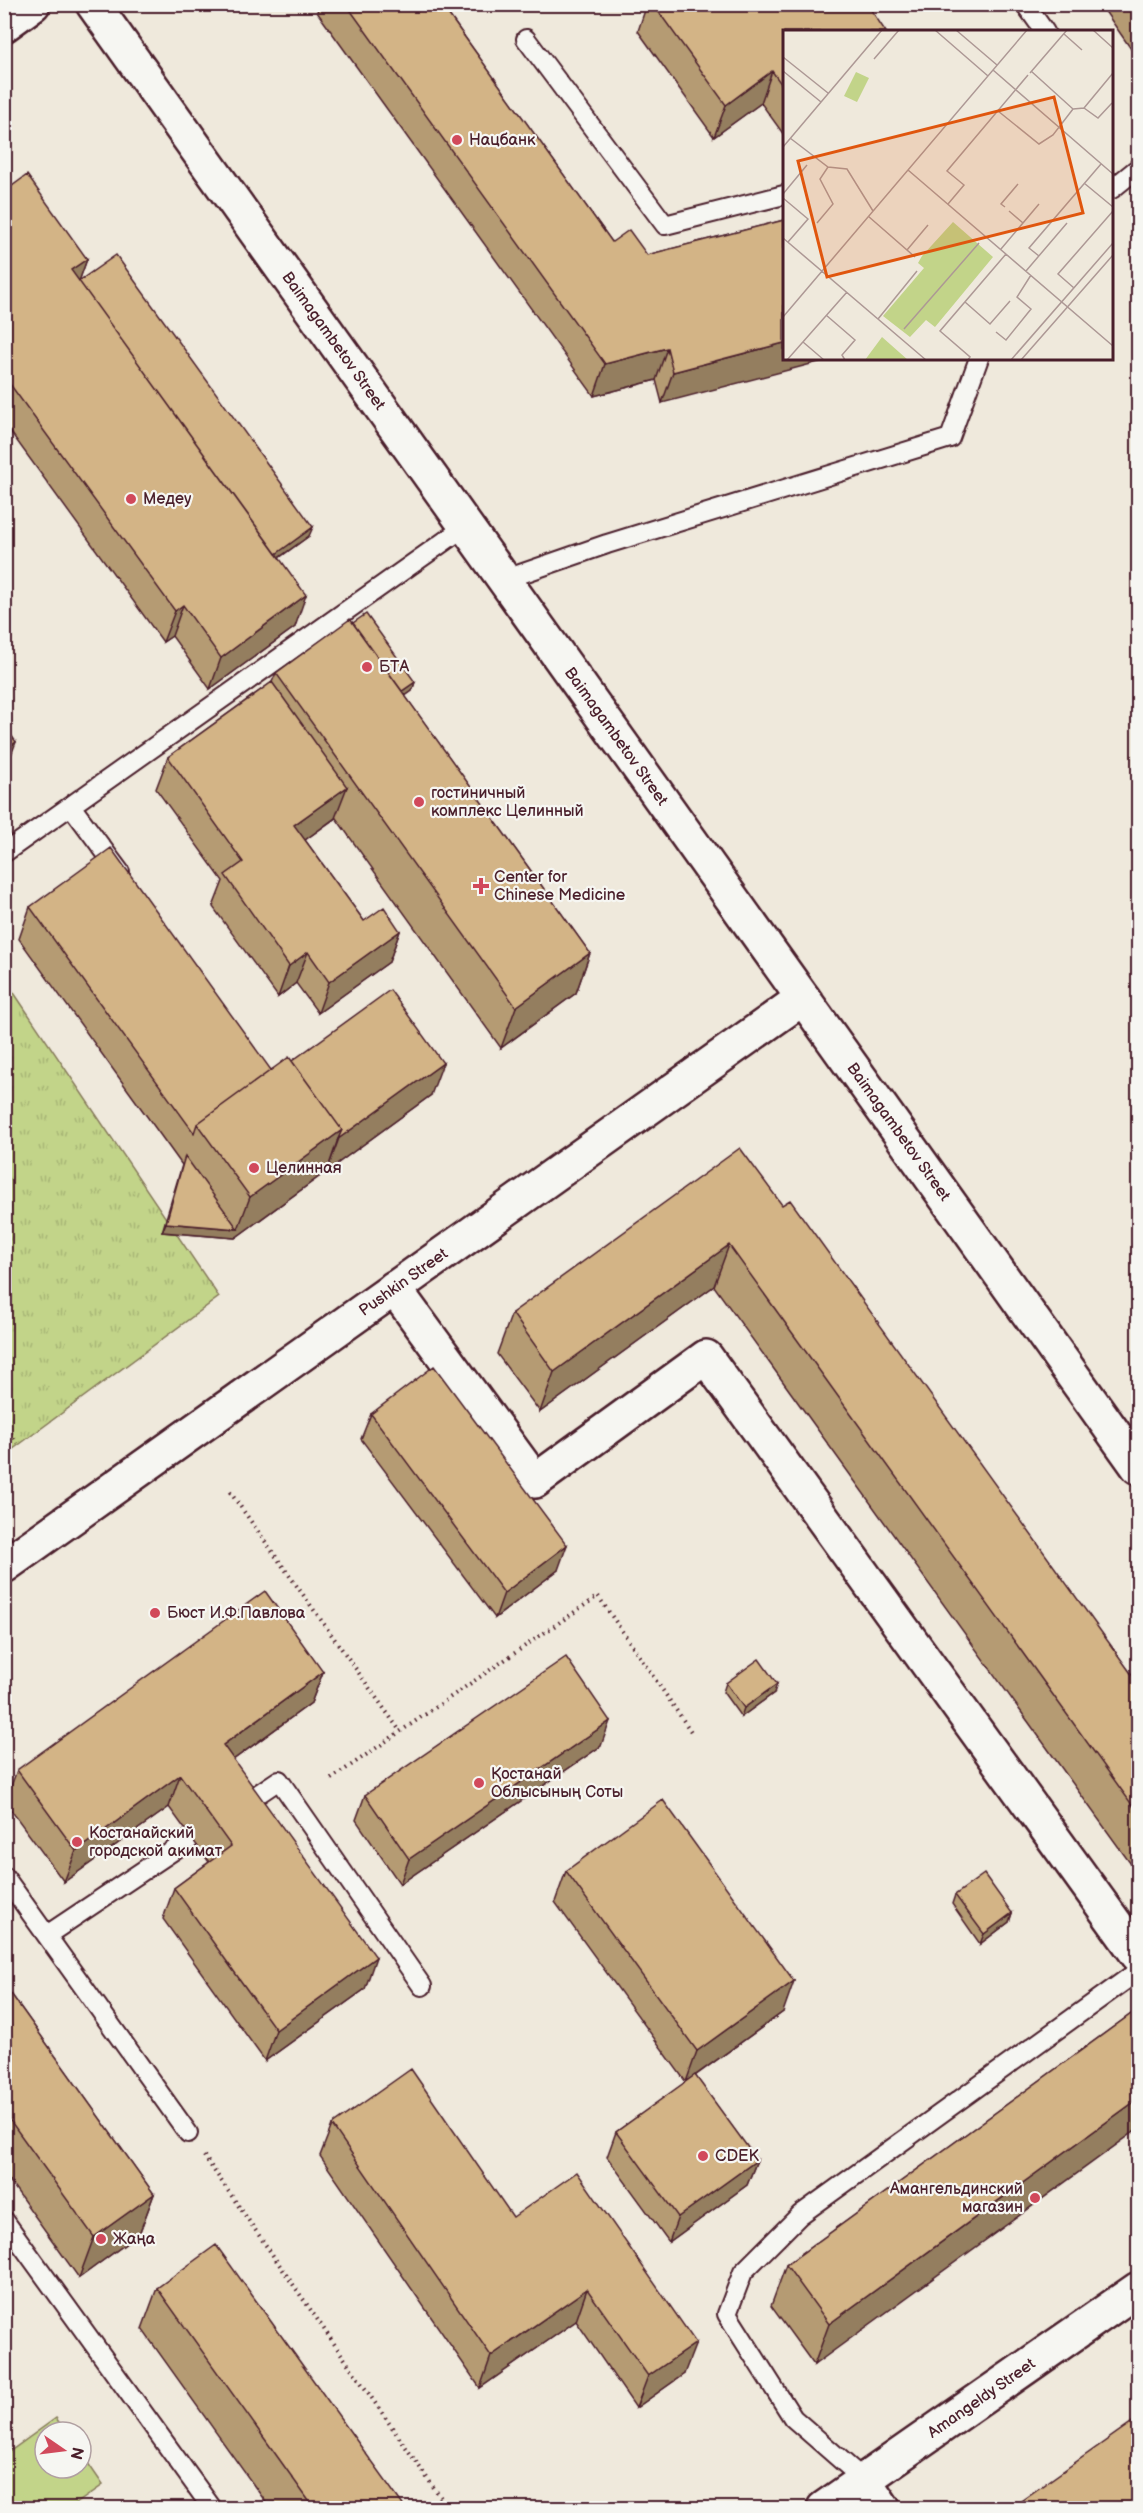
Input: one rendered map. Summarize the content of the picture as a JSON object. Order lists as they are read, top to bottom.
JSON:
{
  "streets": {
    "street": ["Baimagambetov Street", "Pushkin Street", "Amangeldy Street"]
  },
  "crossings": [
    ["Baimagambetov Street", "Pushkin Street"]
  ],
  "places": {
    "other": [
      "Нацбанк",
      "Медеу",
      "БТА",
      "гостиничный комплекс Целинный",
      "Целинная",
      "Бюст И.Ф.Павлова",
      "Қостанай Облысының Соты",
      "Костанайский городской акимат",
      "CDEK",
      "Амангельдинский магазин",
      "Жаңа"
    ],
    "health": ["Center for Chinese Medicine"]
  },
  "north": "right"
}
